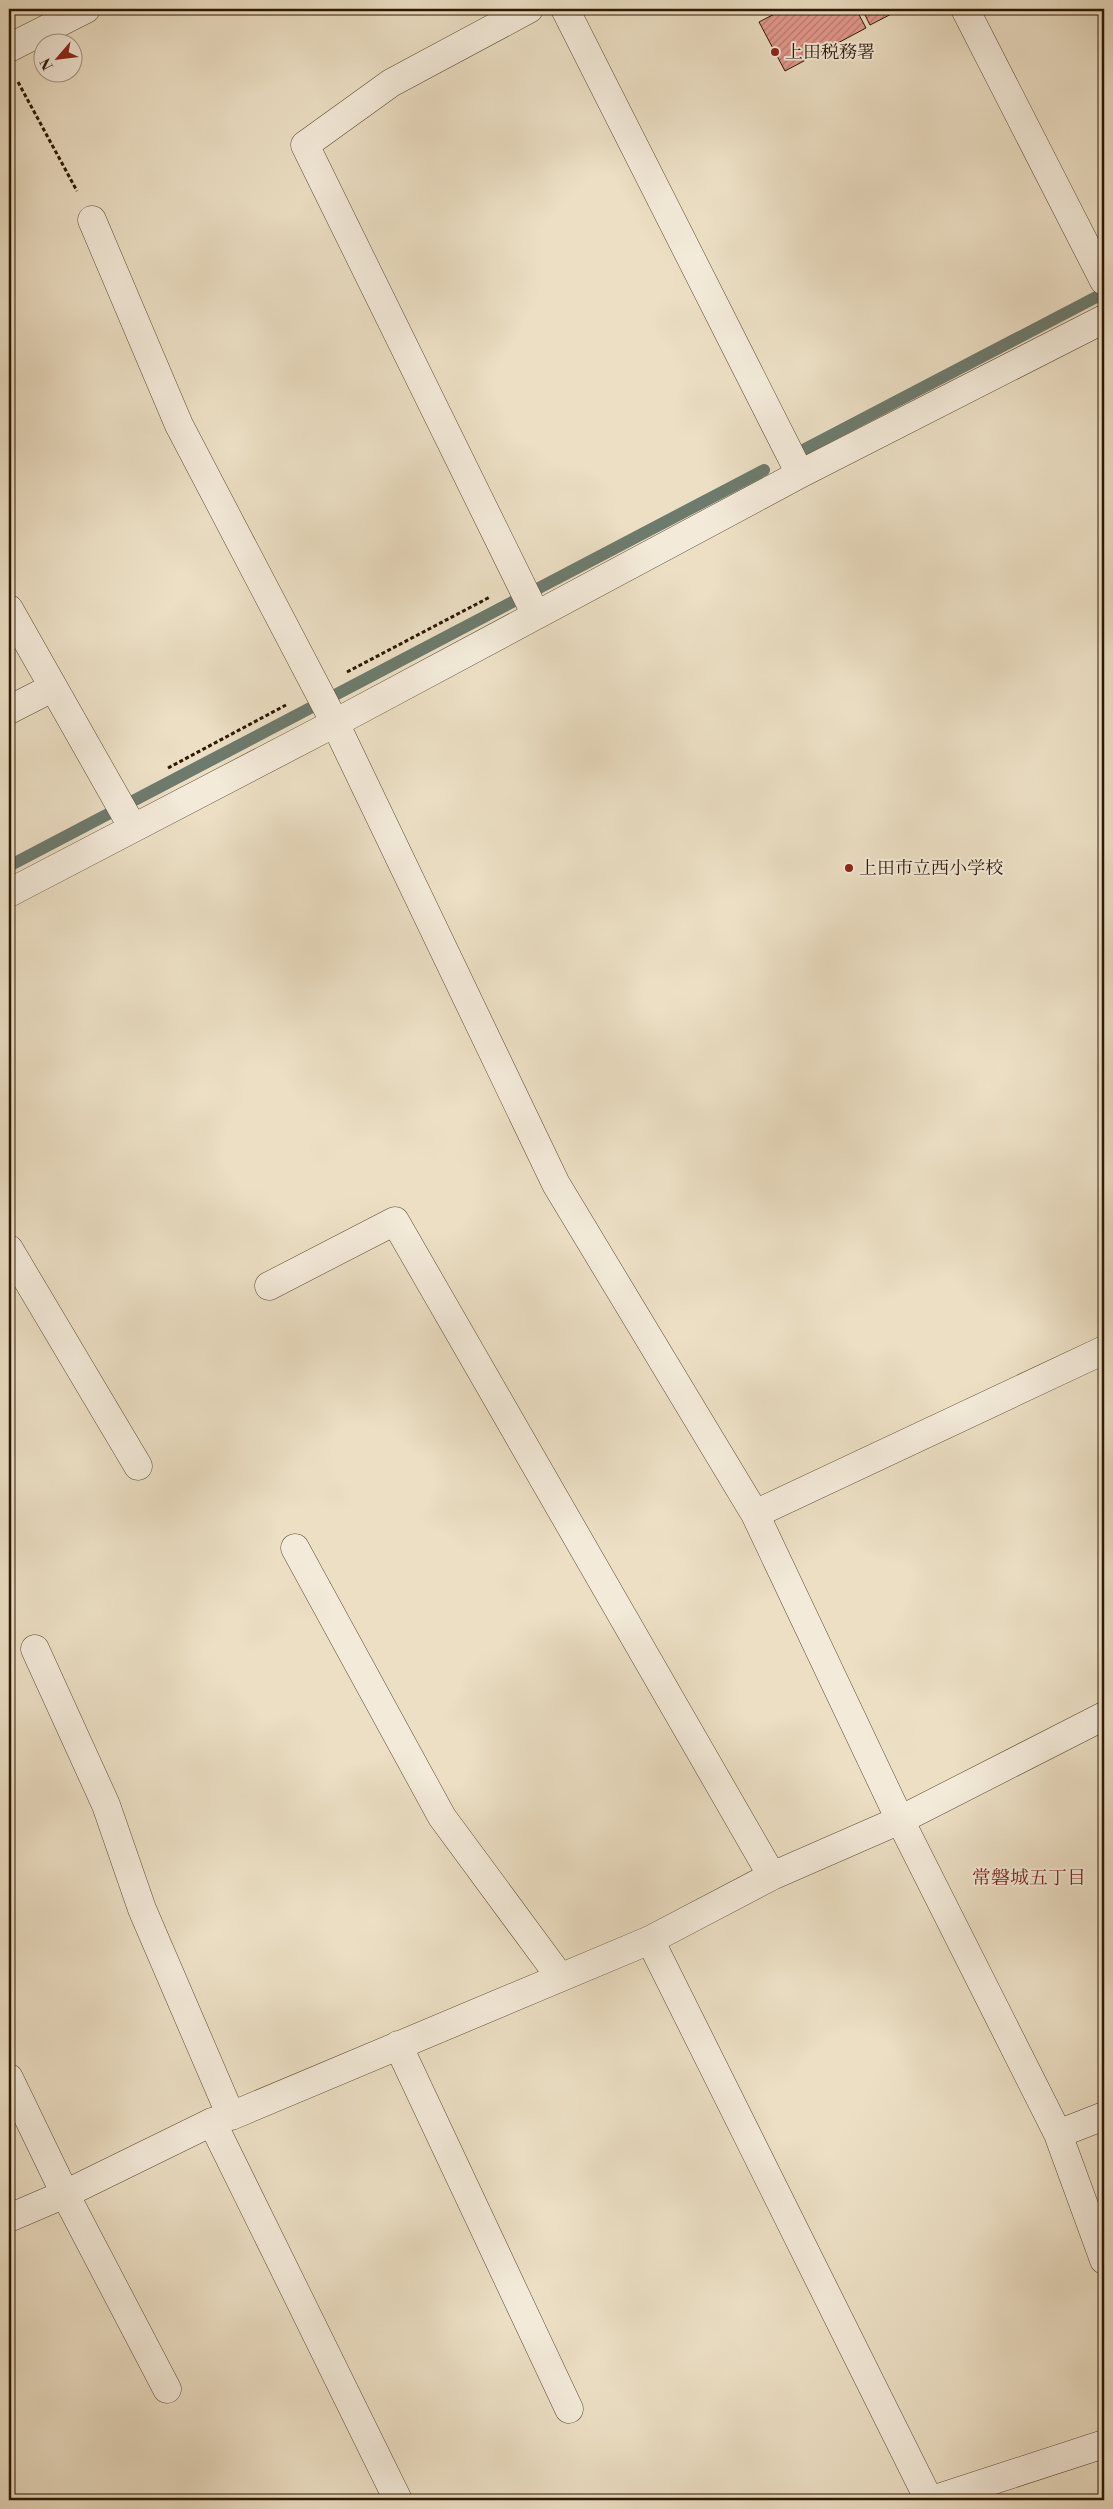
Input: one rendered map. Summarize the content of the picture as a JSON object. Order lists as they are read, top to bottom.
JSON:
{
  "districts": ["常磐城五丁目"],
  "places": ["上田税務署", "上田市立西小学校"],
  "north": "bottom left"
}
